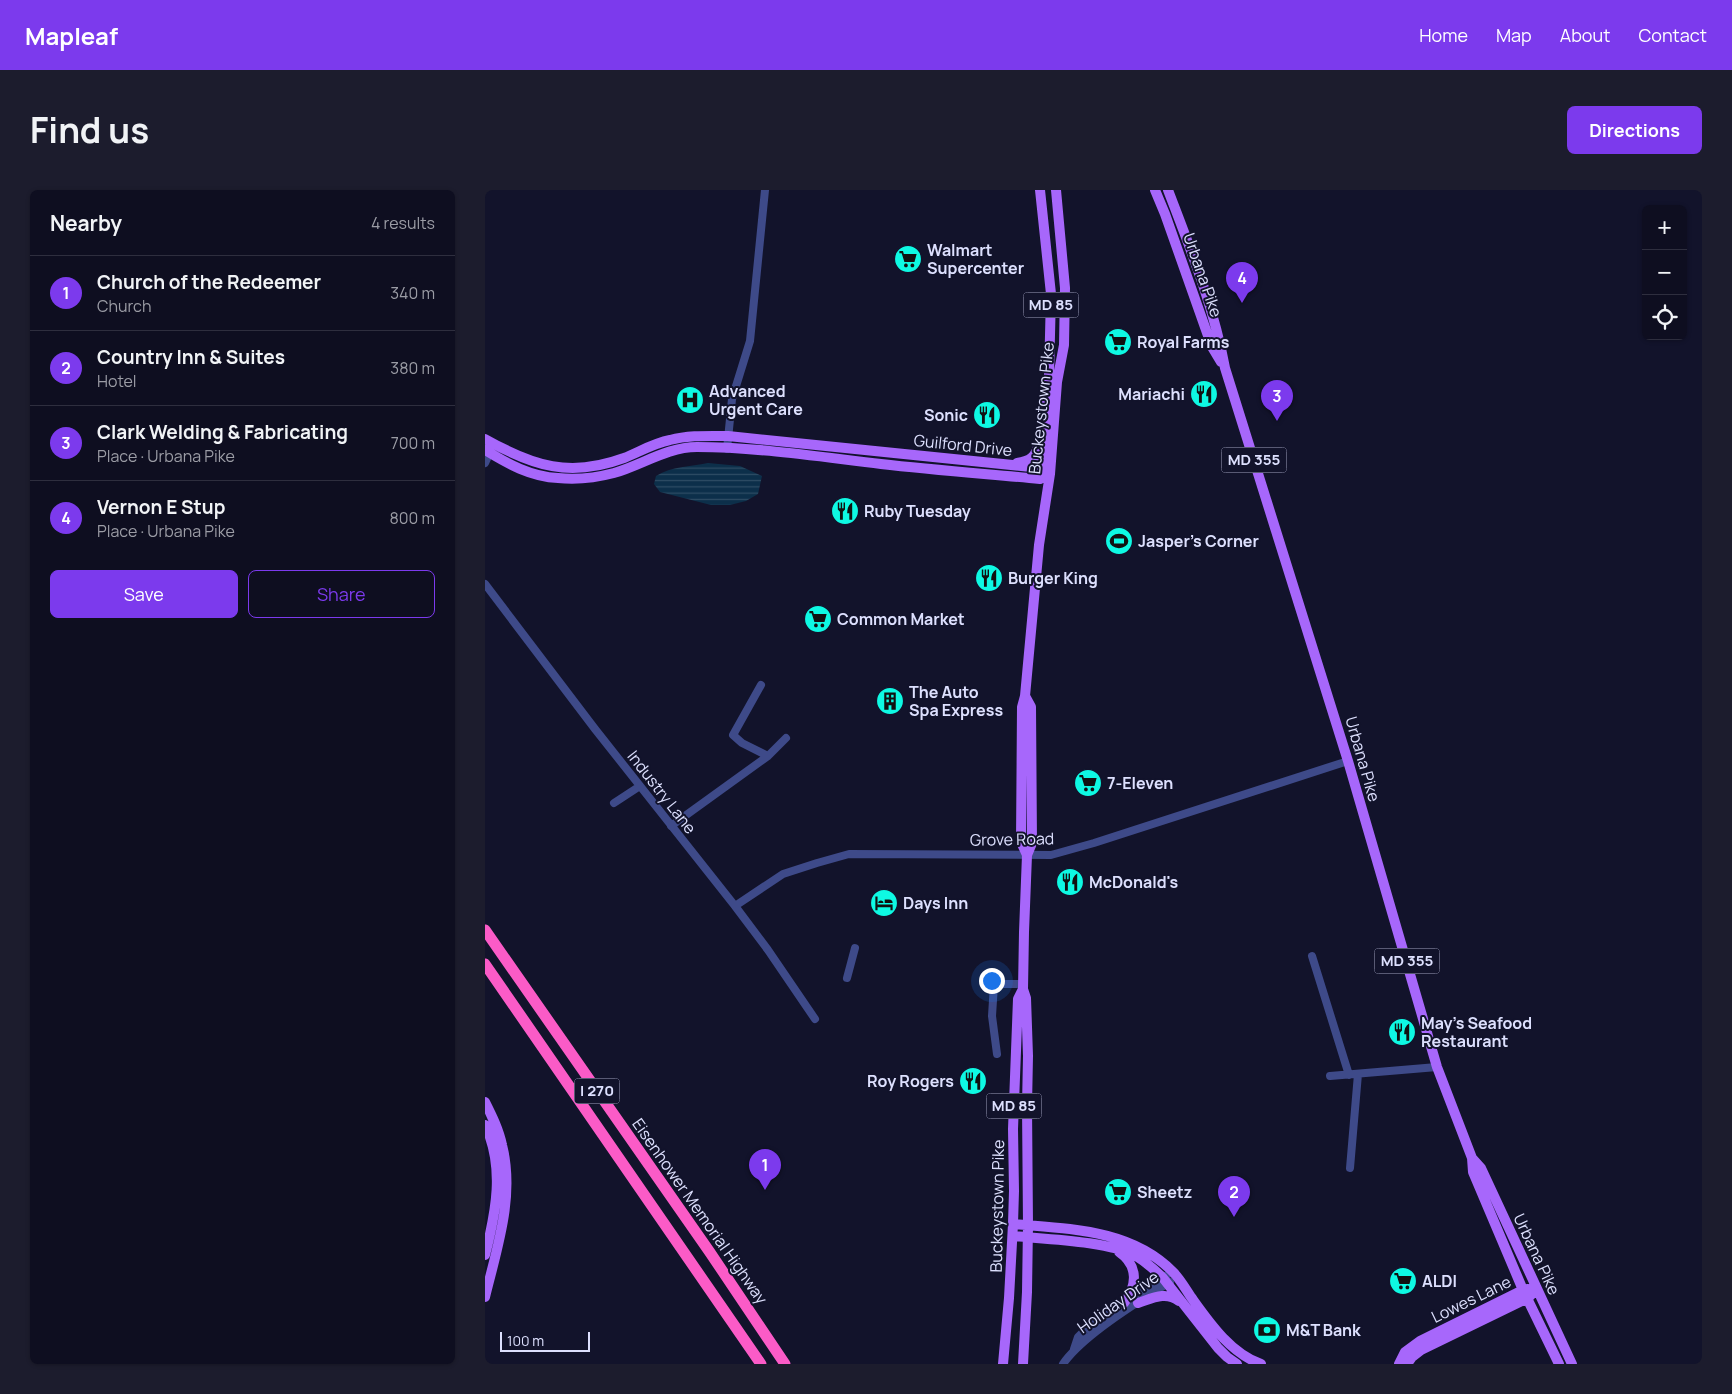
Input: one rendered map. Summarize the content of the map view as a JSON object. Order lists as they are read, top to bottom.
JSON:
{
  "streets": {
    "highway": ["I 270", "Eisenhower Memorial Highway"],
    "main road": [
      "Urbana Pike",
      "MD 85",
      "Buckeystown Pike",
      "Guilford Drive",
      "MD 355",
      "Lowes Lane"
    ],
    "street": ["Industry Lane", "Grove Road", "Holiday Drive"]
  },
  "crossings": [
    ["Urbana Pike", "Grove Road"],
    ["Urbana Pike", "Lowes Lane"],
    ["Buckeystown Pike", "Guilford Drive"],
    ["Buckeystown Pike", "Grove Road"],
    ["Industry Lane", "Grove Road"]
  ],
  "places": {
    "supermarket": [
      "Walmart Supercenter",
      "Royal Farms",
      "Common Market",
      "7-Eleven",
      "Sheetz",
      "ALDI"
    ],
    "restaurant": [
      "Mariachi",
      "Sonic",
      "Ruby Tuesday",
      "Burger King",
      "McDonald's",
      "May's Seafood Restaurant",
      "Roy Rogers"
    ],
    "hospital": ["Advanced Urgent Care"],
    "sports": ["Jasper's Corner"],
    "building": ["The Auto Spa Express"],
    "hotel": ["Days Inn"],
    "bank": ["M&T Bank"]
  },
  "scale_bar": "100 m",
  "page": {
    "header": "Mapleaf",
    "nav": [
      "Home",
      "Map",
      "About",
      "Contact"
    ],
    "title": "Find us",
    "buttons": [
      "Directions",
      ["Save", "Share"]
    ],
    "heading": ["Nearby", "4 results"],
    "map_buttons": ["+", "−"],
    "list": [
      {
        "mark": "1",
        "name": "Church of the Redeemer",
        "note": "Church",
        "value": "340 m"
      },
      {
        "mark": "2",
        "name": "Country Inn & Suites",
        "note": "Hotel",
        "value": "380 m"
      },
      {
        "mark": "3",
        "name": "Clark Welding & Fabricating",
        "note": "Place · Urbana Pike",
        "value": "700 m"
      },
      {
        "mark": "4",
        "name": "Vernon E Stup",
        "note": "Place · Urbana Pike",
        "value": "800 m"
      }
    ],
    "pins": [
      "4",
      "3",
      "1",
      "2"
    ],
    "scale": "100 m"
  }
}
